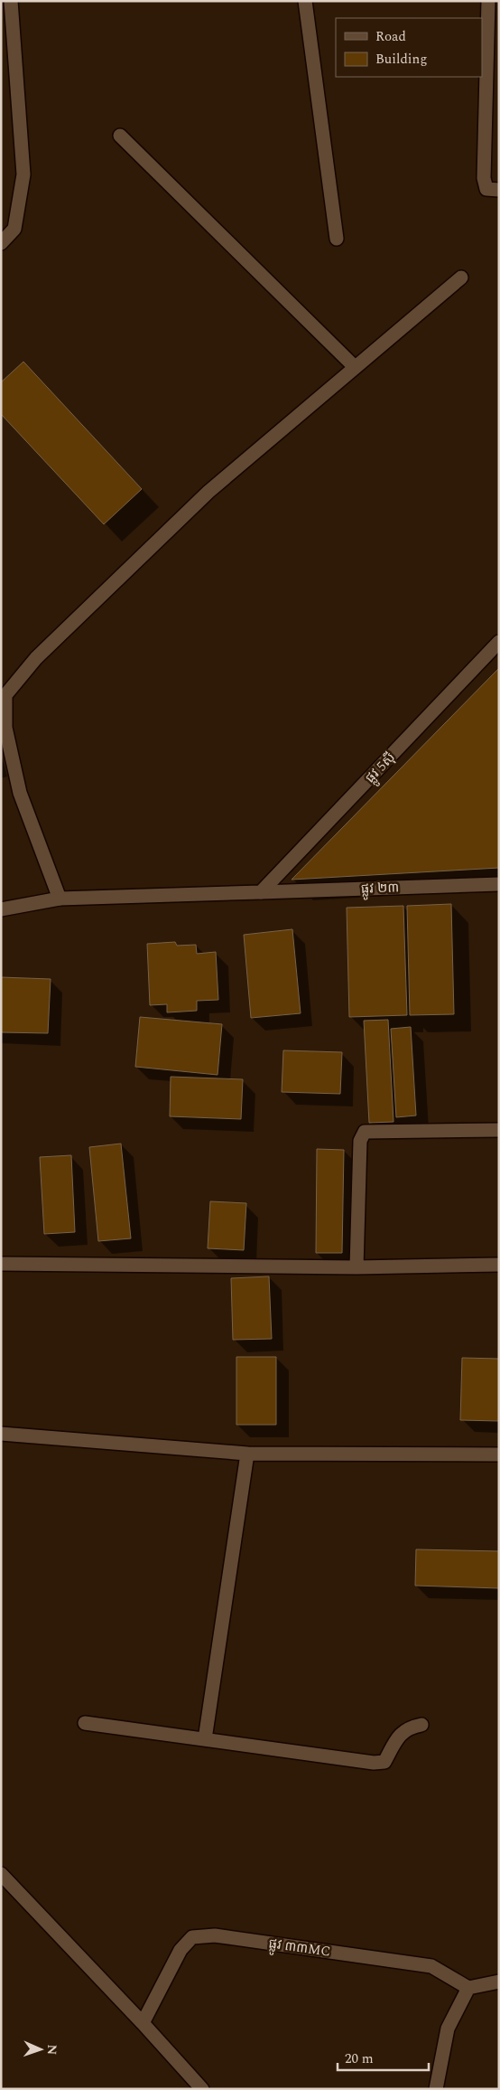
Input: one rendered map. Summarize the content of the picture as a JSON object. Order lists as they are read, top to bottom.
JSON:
{
  "streets": {
    "street": ["ផ្លូវ 5ស៊ី", "ផ្លូវ ២៣", "ផ្លូវ ៣៣MC"]
  },
  "crossings": [
    ["ផ្លូវ 5ស៊ី", "ផ្លូវ ២៣"]
  ],
  "legend": ["Road", "Building"],
  "scale_bar": "20 m",
  "north": "right"
}
